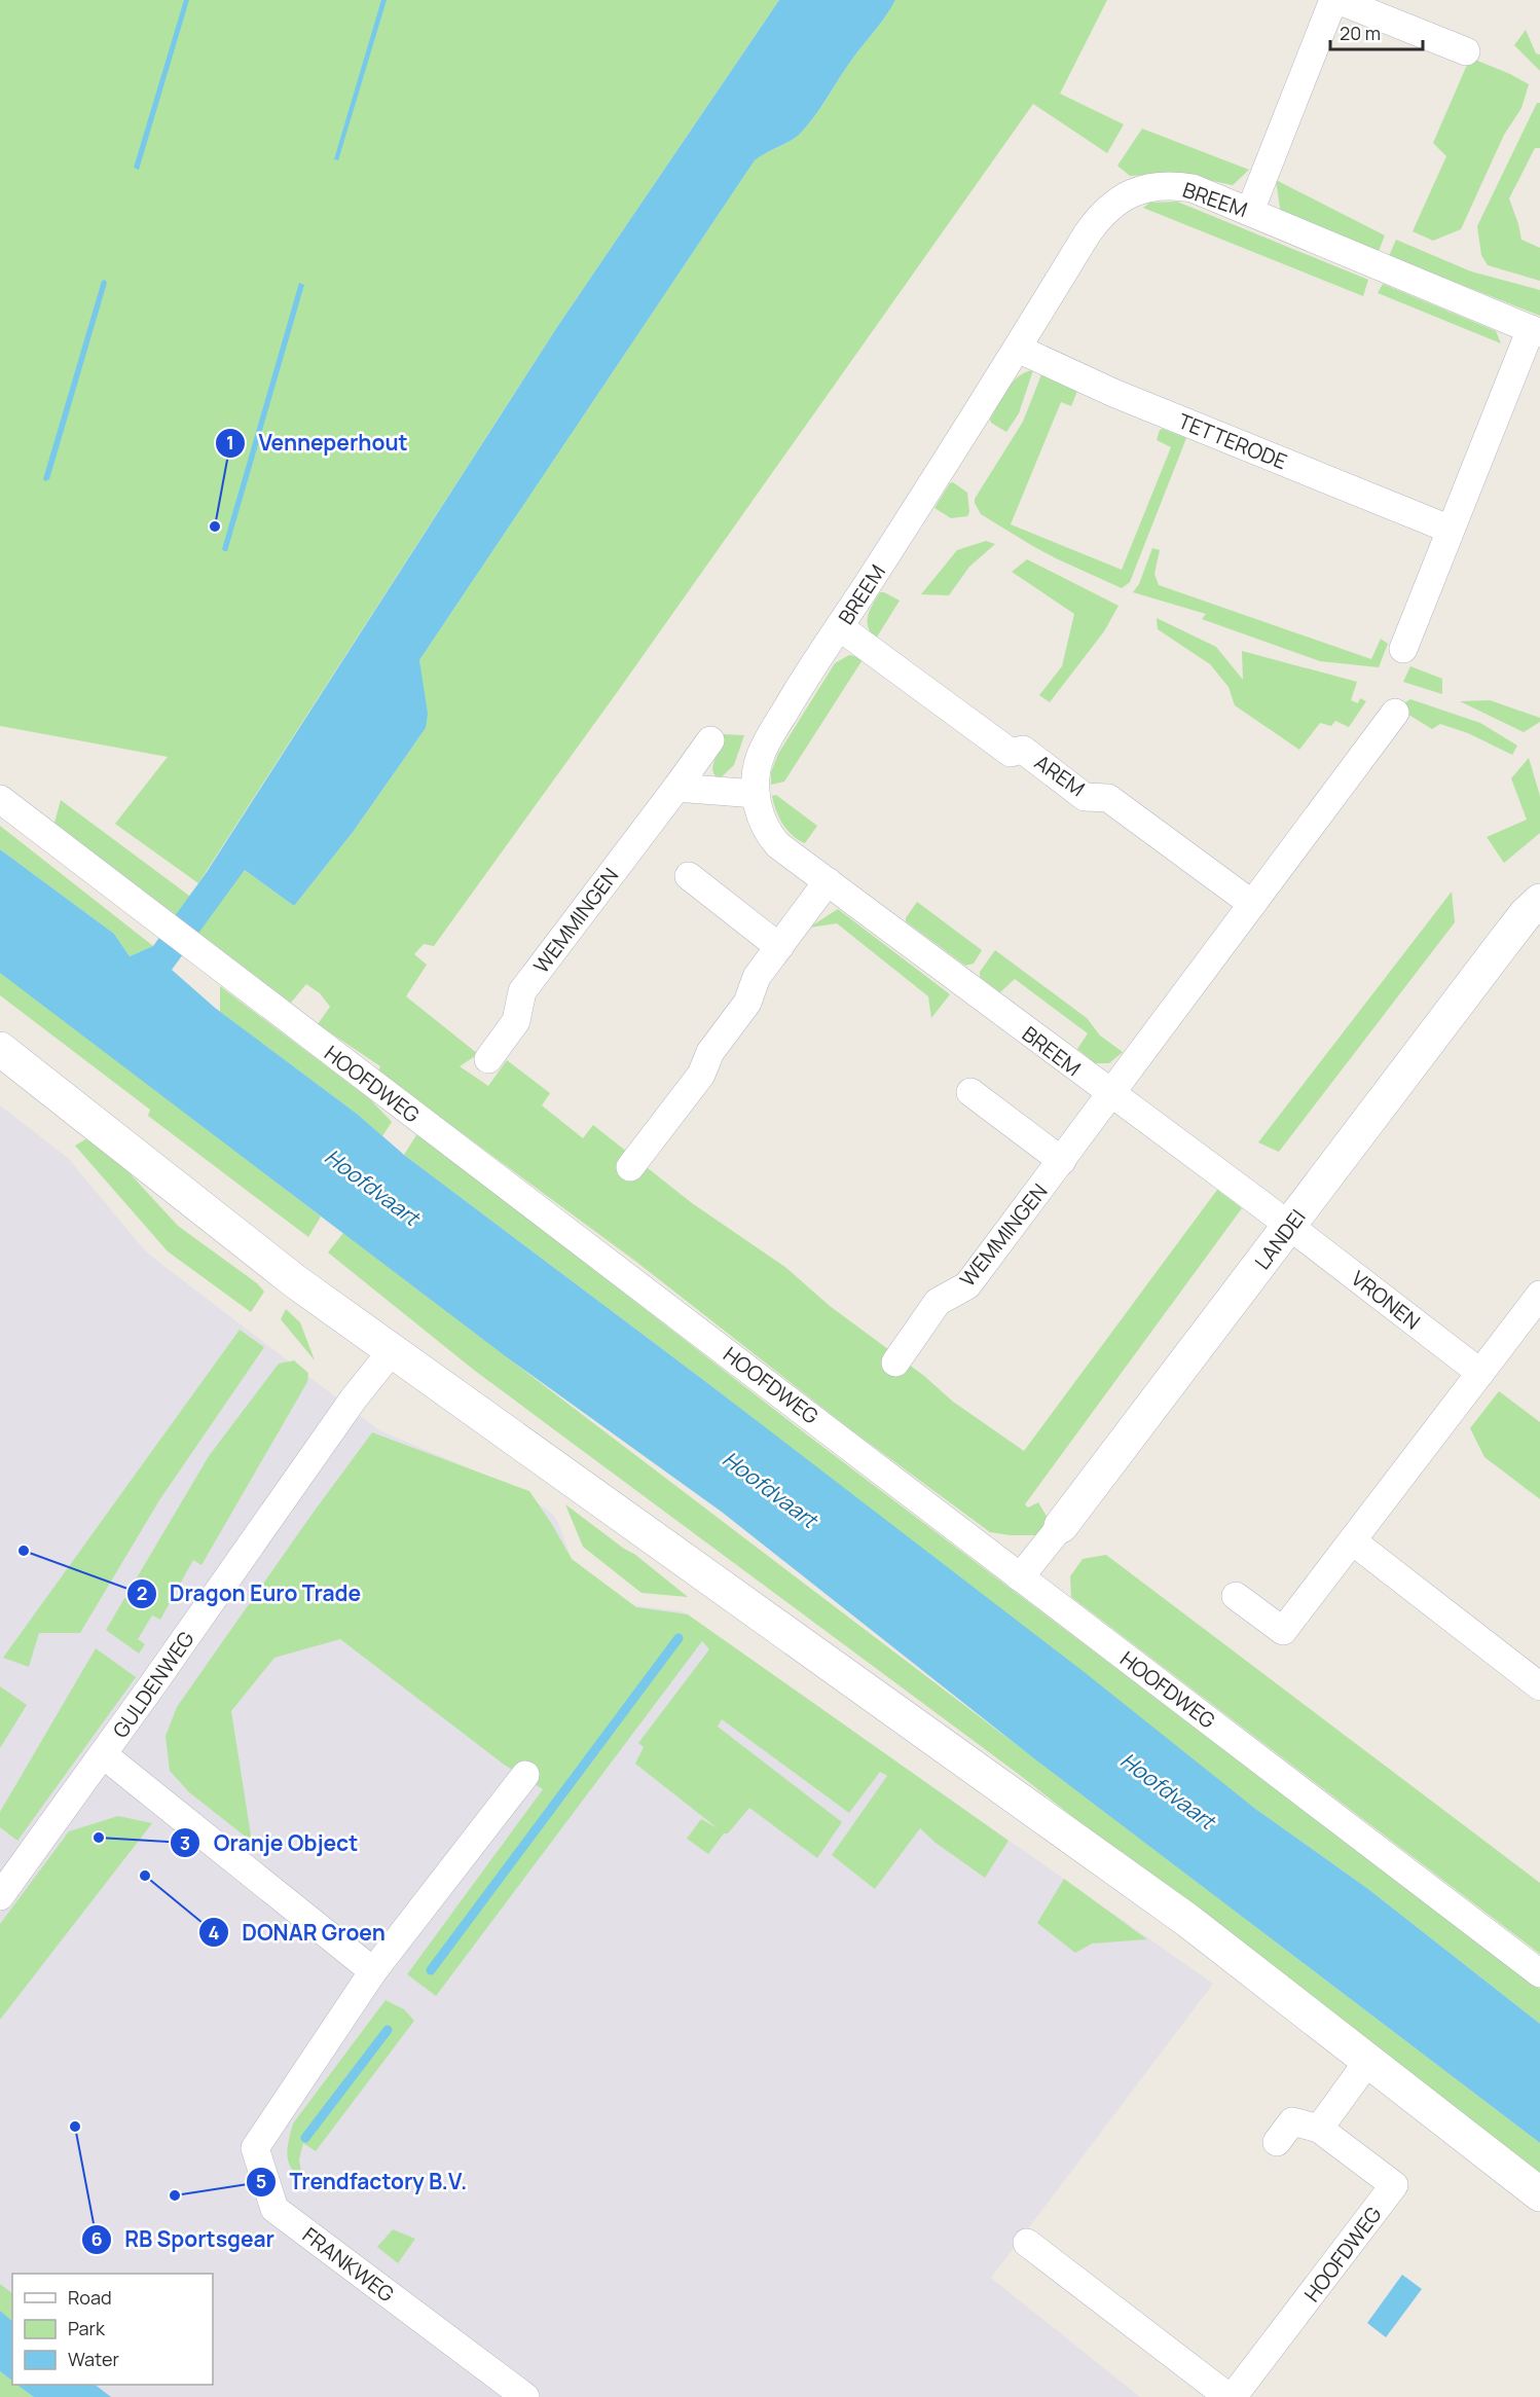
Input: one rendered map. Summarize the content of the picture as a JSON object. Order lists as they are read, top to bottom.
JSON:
{
  "streets": {
    "street": [
      "BREEM",
      "TETTERODE",
      "AREM",
      "WEMMINGEN",
      "HOOFDWEG",
      "LANDEI",
      "VRONEN",
      "GULDENWEG",
      "FRANKWEG"
    ]
  },
  "crossings": [
    ["BREEM", "TETTERODE"],
    ["BREEM", "AREM"],
    ["BREEM", "WEMMINGEN"],
    ["BREEM", "LANDEI"],
    ["BREEM", "VRONEN"],
    ["HOOFDWEG", "LANDEI"],
    ["LANDEI", "VRONEN"]
  ],
  "water": ["Hoofdvaart"],
  "places": [
    "Venneperhout",
    "Dragon Euro Trade",
    "Oranje Object",
    "DONAR Groen",
    "RB Sportsgear",
    "Trendfactory B.V."
  ],
  "legend": ["Road", "Park", "Water"],
  "scale_bar": "20 m"
}
